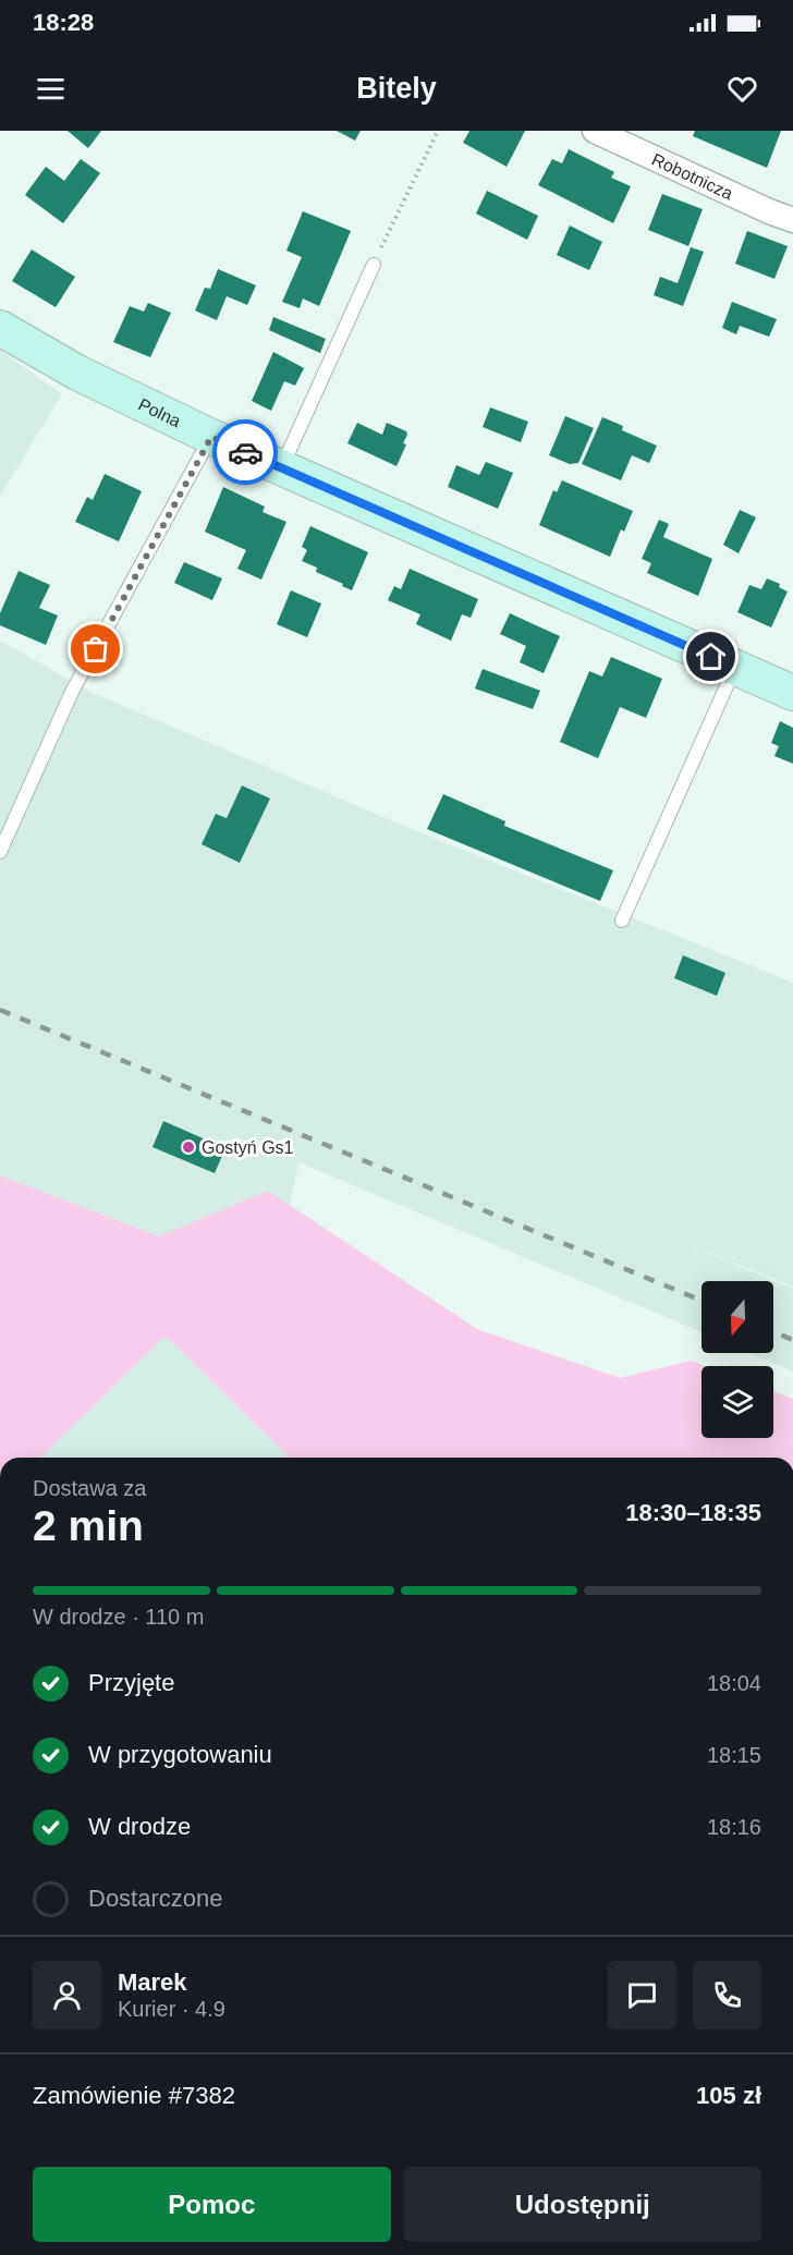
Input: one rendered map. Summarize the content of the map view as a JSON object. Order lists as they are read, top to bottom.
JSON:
{
  "streets": {
    "street": ["Robotnicza", "Polna"]
  },
  "places": ["Gostyń Gs1"],
  "north": "bottom",
  "page": {
    "status": "18:28",
    "header": "Bitely",
    "heading": ["2 min", "Dostawa za", "18:30–18:35"],
    "panel": [
      "Marek",
      "Kurier · 4.9",
      "Zamówienie #7382",
      "105 zł"
    ],
    "bar": "W drodze · 110 m",
    "list": [
      ["Przyjęte", "18:04"],
      ["W przygotowaniu", "18:15"],
      ["W drodze", "18:16"],
      "Dostarczone"
    ],
    "buttons": ["Pomoc", "Udostępnij"]
  }
}
